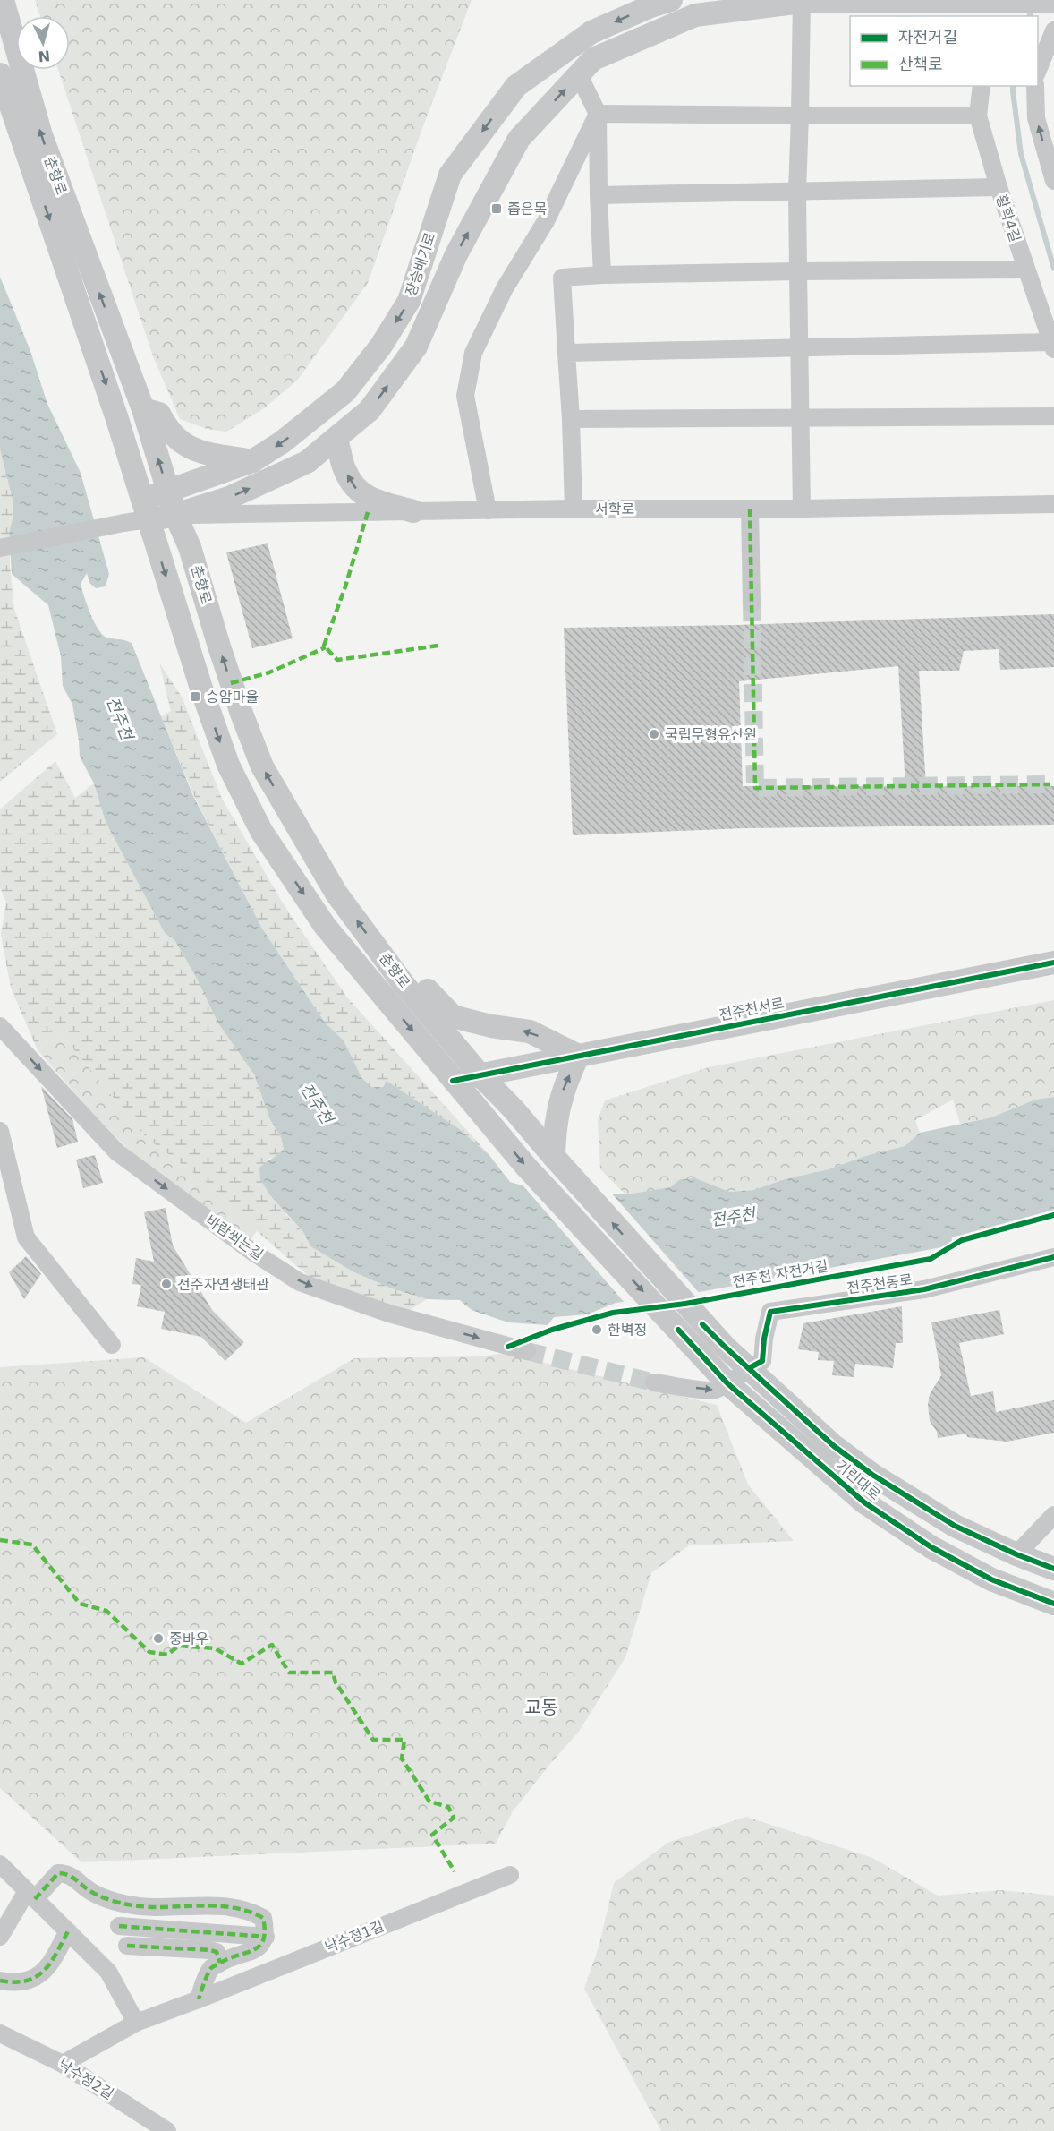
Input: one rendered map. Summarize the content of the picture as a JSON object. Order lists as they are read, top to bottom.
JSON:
{
  "streets": {
    "street": [
      "춘향로",
      "황학4길",
      "장승배기로",
      "서학로",
      "전주천서로",
      "바람쐬는길",
      "전주천동로",
      "기린대로",
      "낙수정1길",
      "낙수정2길"
    ],
    "cycle path": ["전주천 자전거길"]
  },
  "crossings": [
    ["춘향로", "장승배기로"],
    ["춘향로", "서학로"],
    ["춘향로", "전주천서로"],
    ["춘향로", "기린대로"],
    ["전주천동로", "기린대로"],
    ["낙수정1길", "낙수정2길"]
  ],
  "one_way": ["바람쐬는길"],
  "districts": ["교동"],
  "water": ["전주천"],
  "places": {
    "transit": ["좁은목", "승암마을"],
    "other": [
      "국립무형유산원",
      "전주자연생태관",
      "한벽정",
      "중바우"
    ]
  },
  "legend": ["자전거길", "산책로"],
  "north": "bottom"
}
